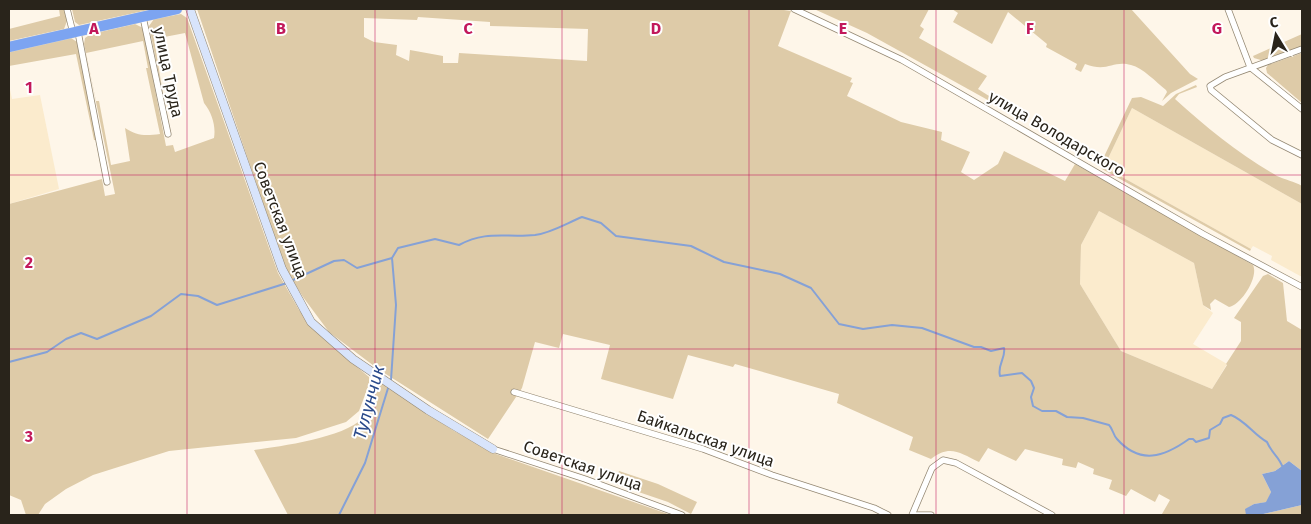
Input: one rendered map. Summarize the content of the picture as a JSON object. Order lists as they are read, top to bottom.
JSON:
{
  "streets": {
    "street": [
      "улица Труда",
      "улица Володарского",
      "Советская улица",
      "Байкальская улица"
    ]
  },
  "water": ["Тулунчик"],
  "north": "top",
  "grid": {
    "columns": [
      "A",
      "B",
      "C",
      "D",
      "E",
      "F",
      "G"
    ],
    "rows": ["1", "2", "3"]
  }
}
